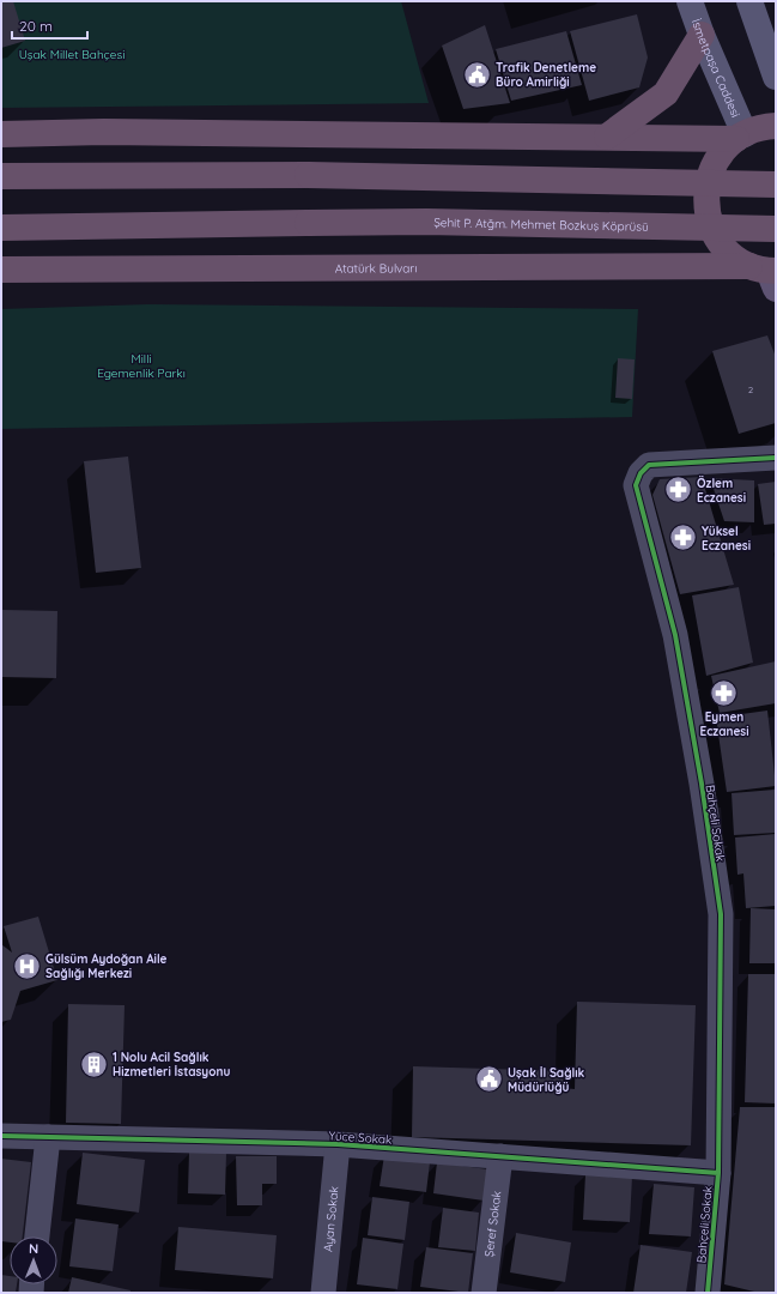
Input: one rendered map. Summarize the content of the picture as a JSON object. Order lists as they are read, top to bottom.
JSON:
{
  "streets": {
    "highway": ["Şehit P. Atğm. Mehmet Bozkuş Köprüsü", "Atatürk Bulvarı"],
    "main road": ["İsmetpaşa Caddesi"],
    "street": [
      "Bahçeli Sokak",
      "Yüce Sokak",
      "Ayan Sokak",
      "Şeref Sokak"
    ]
  },
  "crossings": [
    ["Bahçeli Sokak", "Yüce Sokak"],
    ["Yüce Sokak", "Ayan Sokak"],
    ["Yüce Sokak", "Şeref Sokak"]
  ],
  "parks": ["Uşak Millet Bahçesi", "Milli Egemenlik Parkı"],
  "places": {
    "public building": ["Trafik Denetleme Büro Amirliği", "Uşak İl Sağlık Müdürlüğü"],
    "pharmacy": ["Özlem Eczanesi", "Yüksel Eczanesi", "Eymen Eczanesi"],
    "hospital": ["Gülsüm Aydoğan Aile Sağlığı Merkezi"],
    "building": ["1 Nolu Acil Sağlık Hizmetleri İstasyonu"]
  },
  "house_numbers": ["2"],
  "scale_bar": "20 m",
  "north": "top"
}
